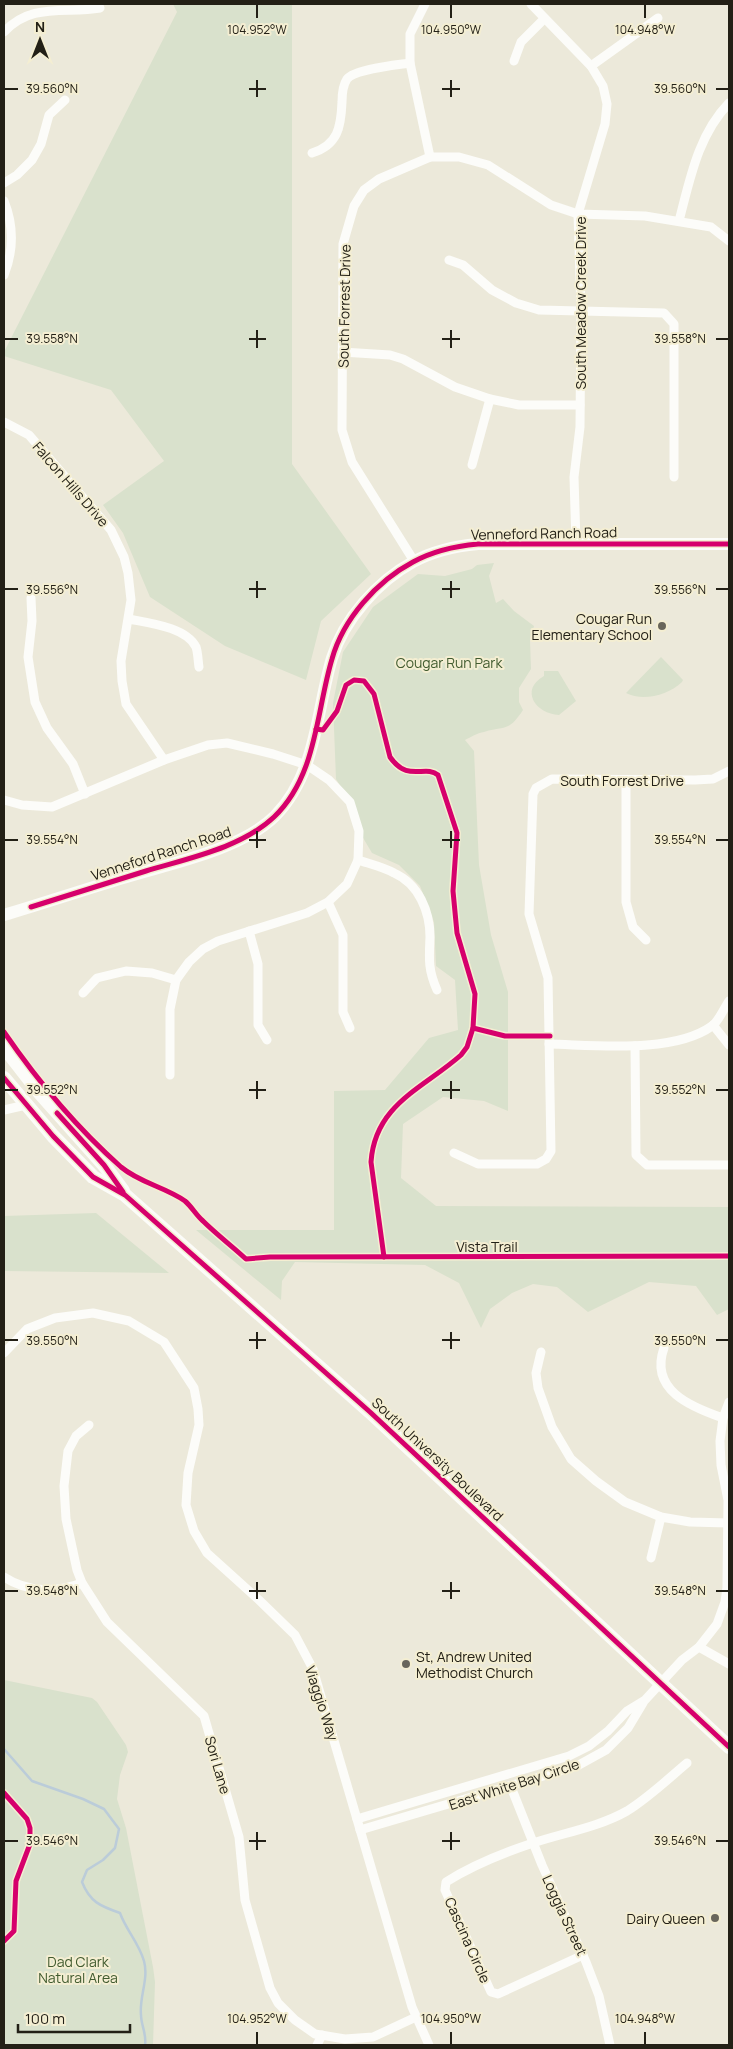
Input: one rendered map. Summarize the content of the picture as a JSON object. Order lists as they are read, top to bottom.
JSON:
{
  "streets": {
    "main road": ["South University Boulevard"],
    "street": [
      "South Meadow Creek Drive",
      "South Forrest Drive",
      "Falcon Hills Drive",
      "Venneford Ranch Road",
      "Viaggio Way",
      "Sori Lane",
      "East White Bay Circle",
      "Loggia Street",
      "Cascina Circle"
    ],
    "cycle path": ["Vista Trail"]
  },
  "crossings": [
    ["South Meadow Creek Drive", "South Forrest Drive"],
    ["South Meadow Creek Drive", "Venneford Ranch Road"],
    ["South Forrest Drive", "Venneford Ranch Road"],
    ["Viaggio Way", "Sori Lane"],
    ["Viaggio Way", "East White Bay Circle"],
    ["East White Bay Circle", "Loggia Street"],
    ["Loggia Street", "Cascina Circle"]
  ],
  "parks": ["Cougar Run Park", "Dad Clark Natural Area"],
  "places": ["Cougar Run Elementary School", "St, Andrew United Methodist Church", "Dairy Queen"],
  "scale_bar": "100 m",
  "north": "top",
  "coordinates": [
    "104.952°W",
    "104.950°W",
    "104.948°W",
    "39.560°N",
    "39.558°N",
    "39.556°N",
    "39.554°N",
    "39.552°N",
    "39.550°N",
    "39.548°N",
    "39.546°N"
  ]
}
